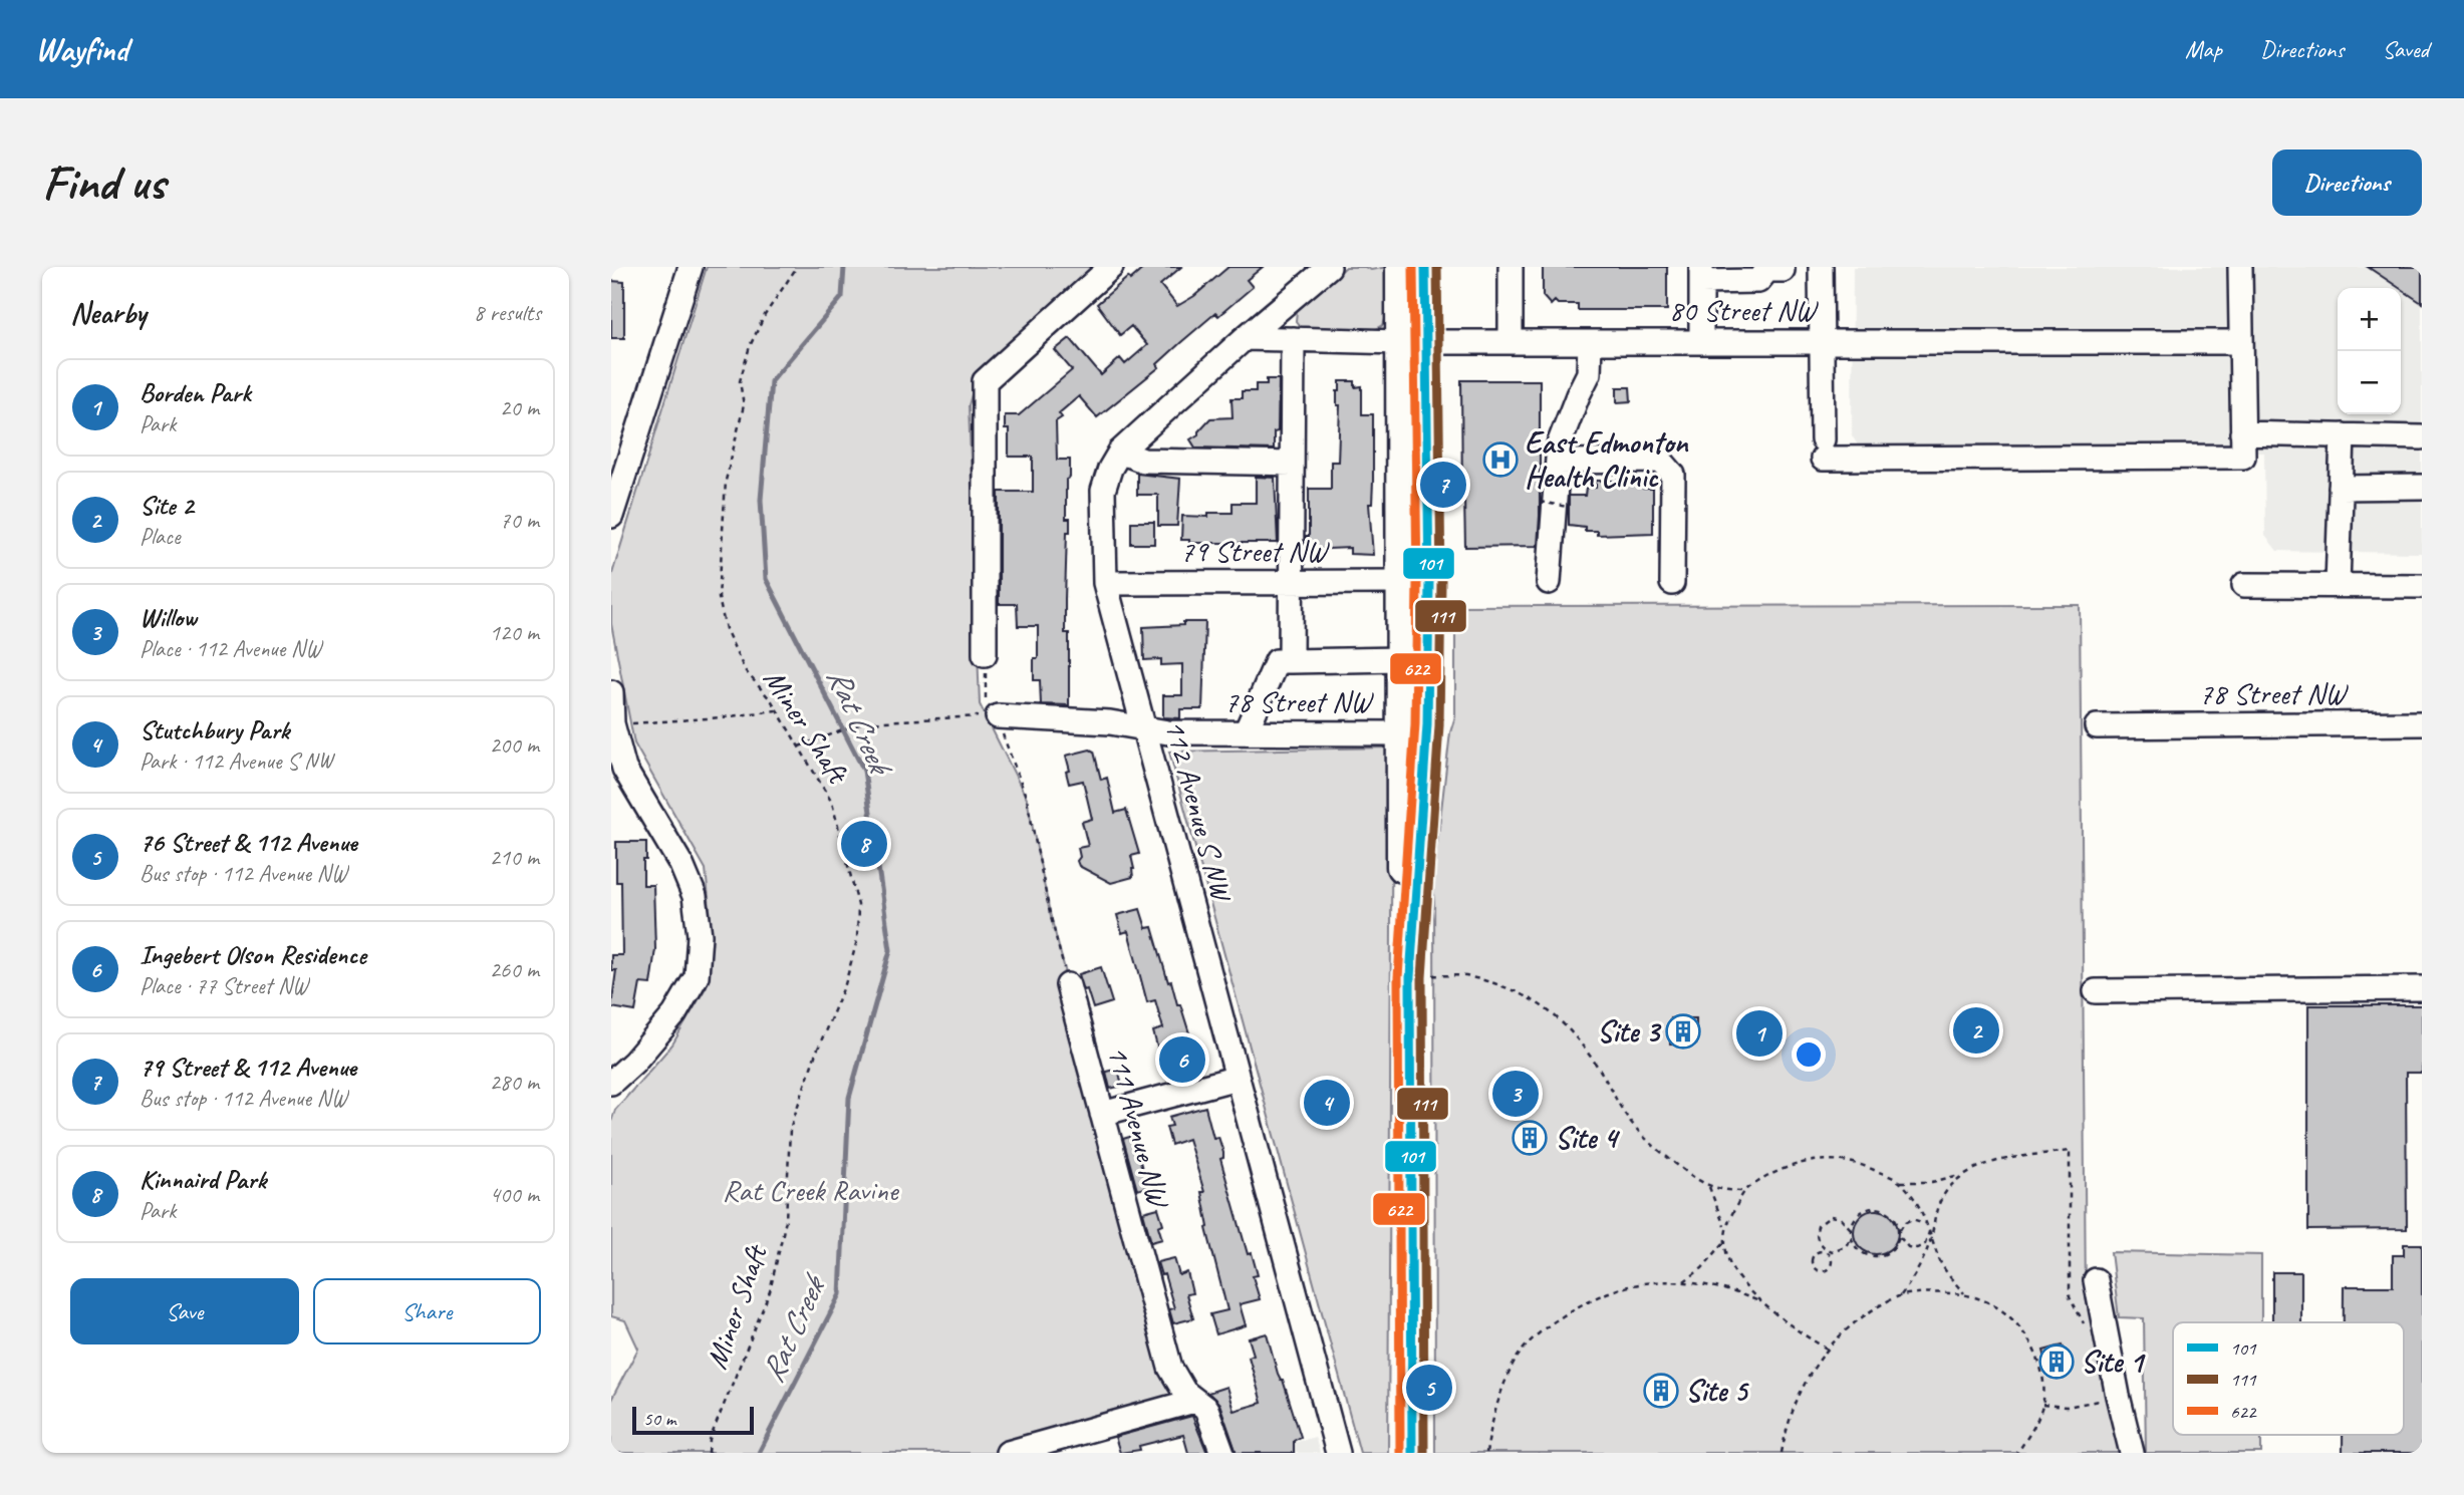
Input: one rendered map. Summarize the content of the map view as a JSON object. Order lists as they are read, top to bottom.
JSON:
{
  "streets": {
    "street": [
      "80 Street NW",
      "79 Street NW",
      "78 Street NW",
      "112 Avenue S NW",
      "111 Avenue NW"
    ],
    "path": ["Miner Shaft"]
  },
  "crossings": [
    ["80 Street NW", "112 Avenue S NW"],
    ["79 Street NW", "112 Avenue S NW"],
    ["78 Street NW", "112 Avenue S NW"]
  ],
  "water": ["Rat Creek"],
  "parks": ["Rat Creek Ravine"],
  "places": {
    "hospital": ["East Edmonton Health Clinic"],
    "building": [
      "Site 3",
      "Site 4",
      "Site 1",
      "Site 5"
    ]
  },
  "lines": ["transit line 101", "transit line 111", "transit line 622"],
  "legend": ["101", "111", "622"],
  "scale_bar": "50 m",
  "page": {
    "header": "Wayfind",
    "nav": ["Map", "Directions", "Saved"],
    "buttons": [
      "Directions",
      ["Save", "Share"]
    ],
    "title": "Find us",
    "heading": ["Nearby", "8 results"],
    "map_buttons": ["+", "−"],
    "list": [
      {
        "mark": "1",
        "name": "Borden Park",
        "note": "Park",
        "value": "20 m"
      },
      {
        "mark": "2",
        "name": "Site 2",
        "note": "Place",
        "value": "70 m"
      },
      {
        "mark": "3",
        "name": "Willow",
        "note": "Place · 112 Avenue NW",
        "value": "120 m"
      },
      {
        "mark": "4",
        "name": "Stutchbury Park",
        "note": "Park · 112 Avenue S NW",
        "value": "200 m"
      },
      {
        "mark": "5",
        "name": "76 Street & 112 Avenue",
        "note": "Bus stop · 112 Avenue NW",
        "value": "210 m"
      },
      {
        "mark": "6",
        "name": "Ingebert Olson Residence",
        "note": "Place · 77 Street NW",
        "value": "260 m"
      },
      {
        "mark": "7",
        "name": "79 Street & 112 Avenue",
        "note": "Bus stop · 112 Avenue NW",
        "value": "280 m"
      },
      {
        "mark": "8",
        "name": "Kinnaird Park",
        "note": "Park",
        "value": "400 m"
      }
    ],
    "pins": [
      "7",
      "8",
      "2",
      "1",
      "6",
      "3",
      "4",
      "5"
    ],
    "scale": "50 m"
  }
}
